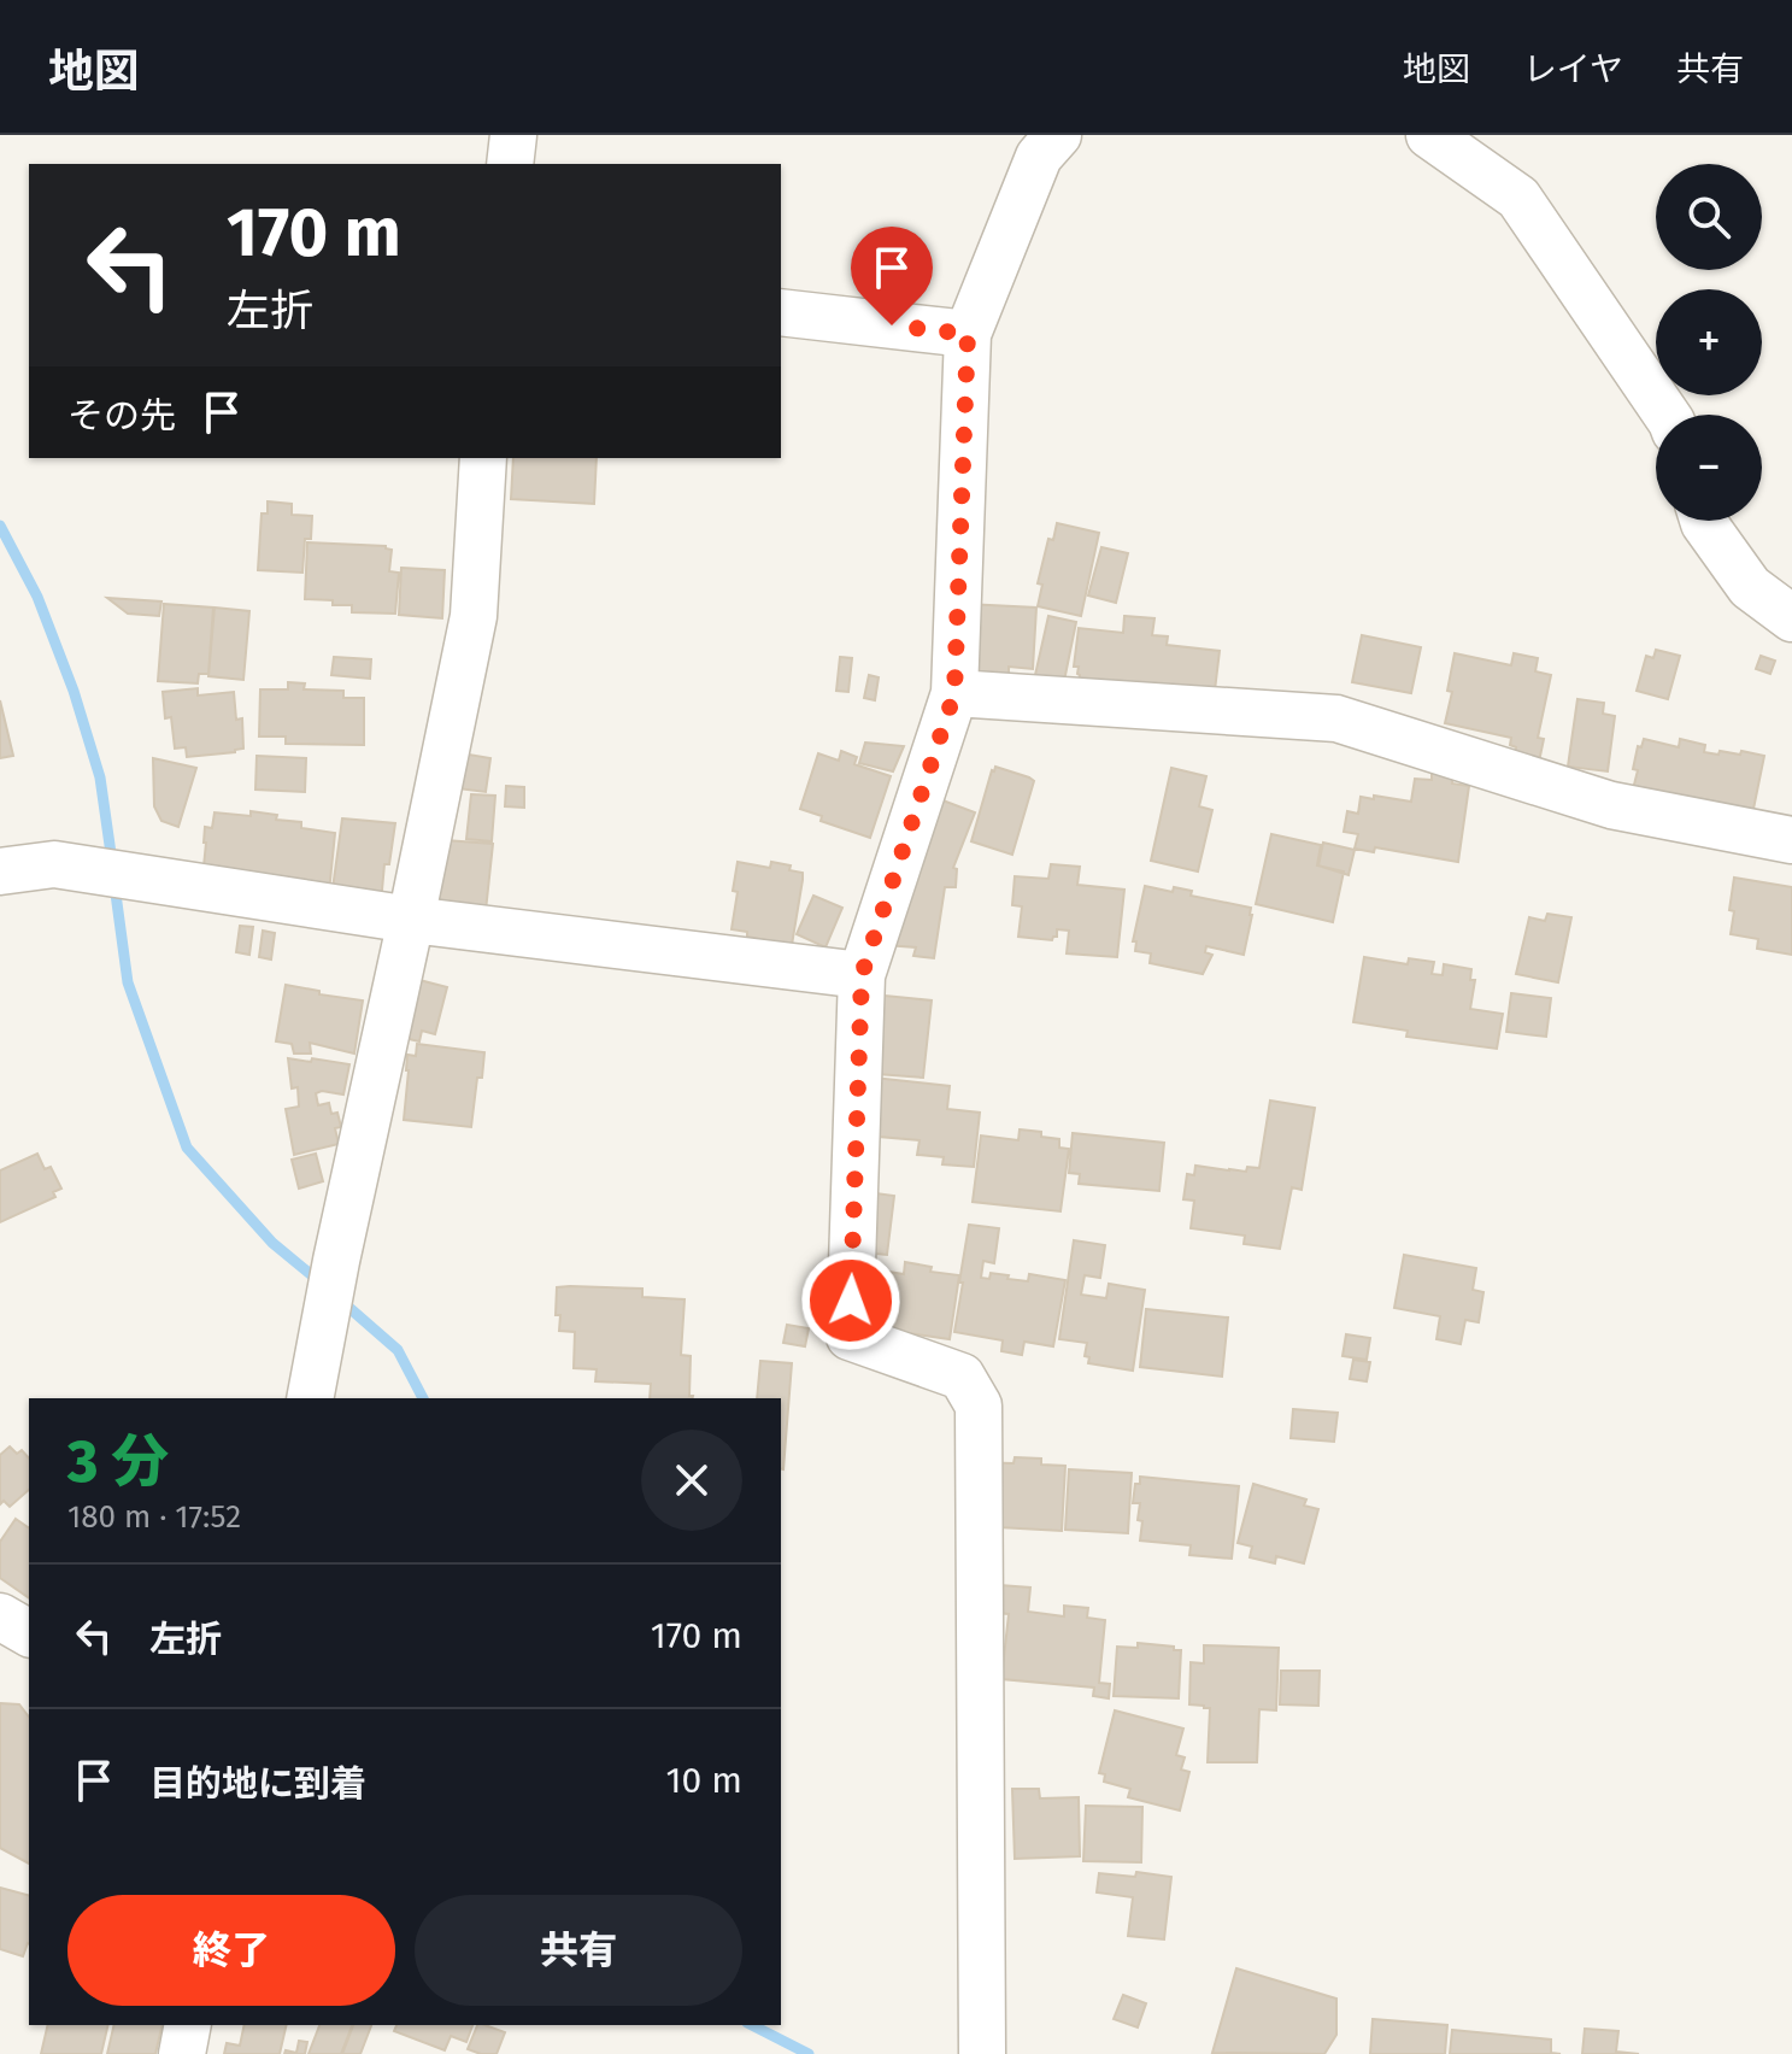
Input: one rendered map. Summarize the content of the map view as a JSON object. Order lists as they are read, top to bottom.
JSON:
{
  "page": {
    "header": "地図",
    "nav": ["地図", "レイヤ", "共有"],
    "map_buttons": ["+", "−"],
    "turn": ["170 m", "左折"],
    "then": "その先",
    "heading": ["3 分", "180 m · 17:52"],
    "list": [
      {
        "name": "左折",
        "value": "170 m"
      },
      {
        "name": "目的地に到着",
        "value": "10 m"
      }
    ],
    "buttons": ["終了", "共有"]
  }
}
